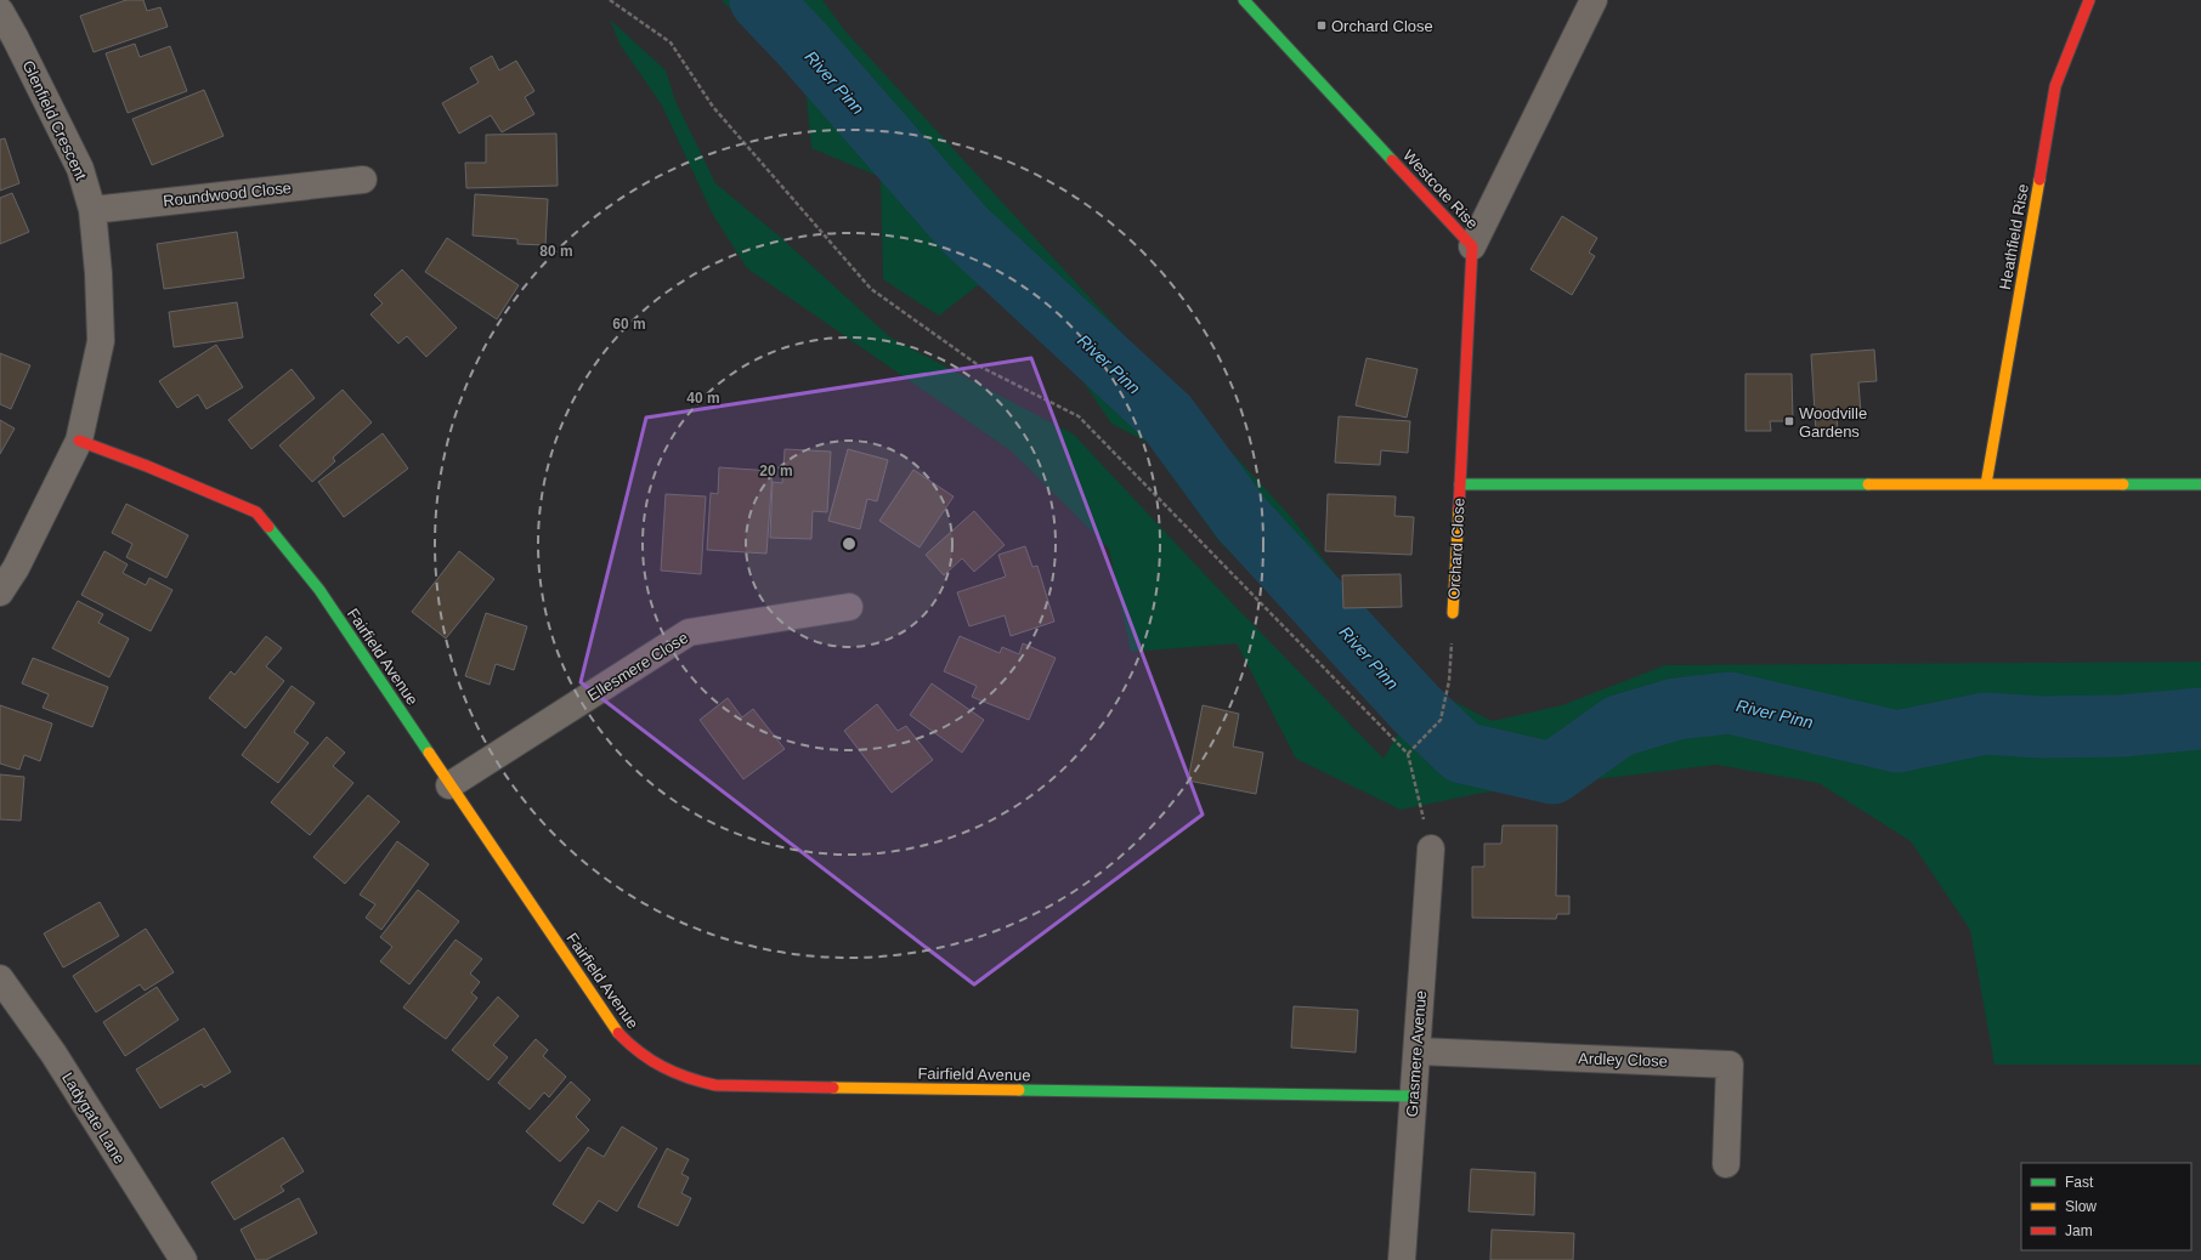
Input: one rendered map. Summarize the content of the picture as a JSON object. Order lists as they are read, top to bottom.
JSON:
{
  "streets": {
    "street": [
      "Glenfield Crescent",
      "Westcote Rise",
      "Roundwood Close",
      "Heathfield Rise",
      "Orchard Close",
      "Fairfield Avenue",
      "Ellesmere Close",
      "Grasmere Avenue",
      "Ardley Close",
      "Ladygate Lane"
    ]
  },
  "crossings": [
    ["Glenfield Crescent", "Roundwood Close"],
    ["Glenfield Crescent", "Fairfield Avenue"],
    ["Westcote Rise", "Orchard Close"],
    ["Fairfield Avenue", "Ellesmere Close"],
    ["Fairfield Avenue", "Grasmere Avenue"],
    ["Grasmere Avenue", "Ardley Close"]
  ],
  "water": ["River Pinn"],
  "places": {
    "transit": ["Orchard Close", "Woodville Gardens"]
  },
  "legend": ["Fast", "Slow", "Jam"],
  "rings": [
    "80 m",
    "60 m",
    "40 m",
    "20 m"
  ]
}
